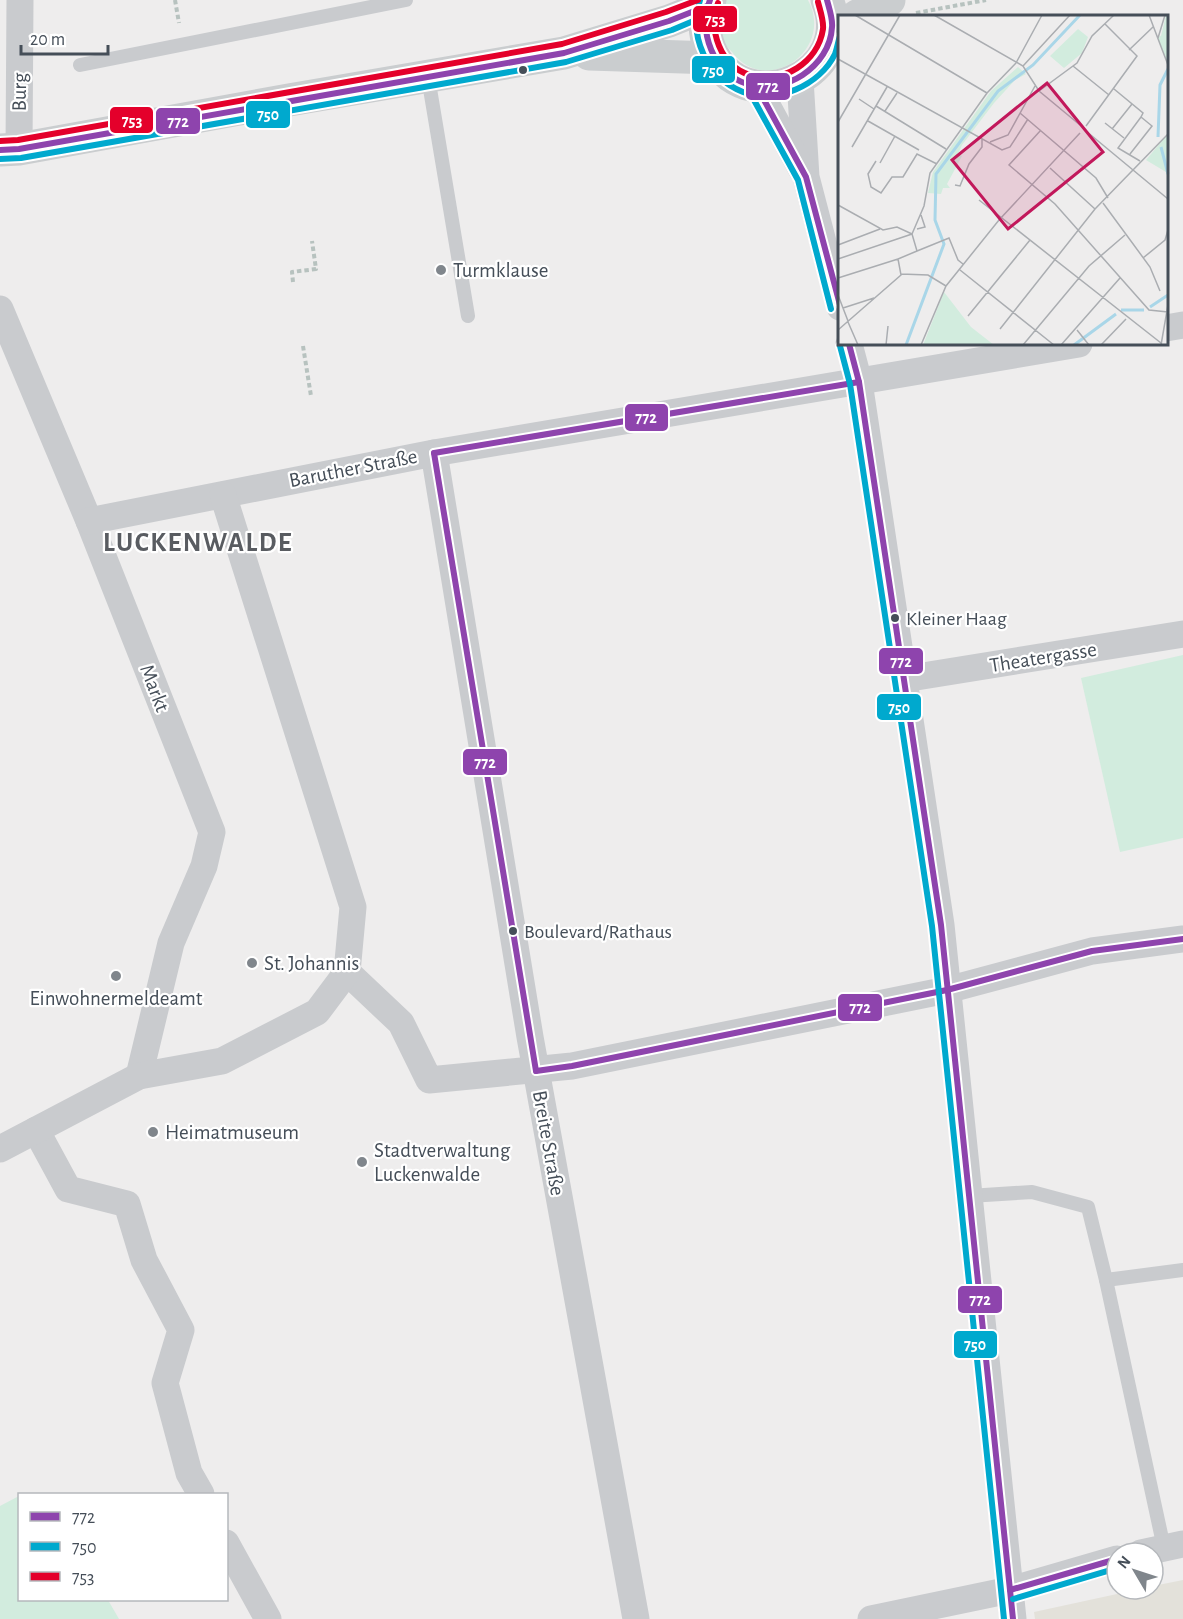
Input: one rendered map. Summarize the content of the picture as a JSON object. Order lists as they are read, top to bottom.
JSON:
{
  "streets": {
    "street": [
      "Burg",
      "Baruther Straße",
      "Theatergasse",
      "Markt",
      "Breite Straße"
    ]
  },
  "crossings": [
    ["Baruther Straße", "Markt"],
    ["Baruther Straße", "Breite Straße"]
  ],
  "districts": ["LUCKENWALDE"],
  "places": [
    "Turmklause",
    "Kleiner Haag",
    "Boulevard/Rathaus",
    "St. Johannis",
    "Einwohnermeldeamt",
    "Heimatmuseum",
    "Stadtverwaltung Luckenwalde"
  ],
  "lines": ["transit line 772", "transit line 750", "transit line 753"],
  "legend": ["772", "750", "753"],
  "scale_bar": "20 m",
  "north": "top left"
}
